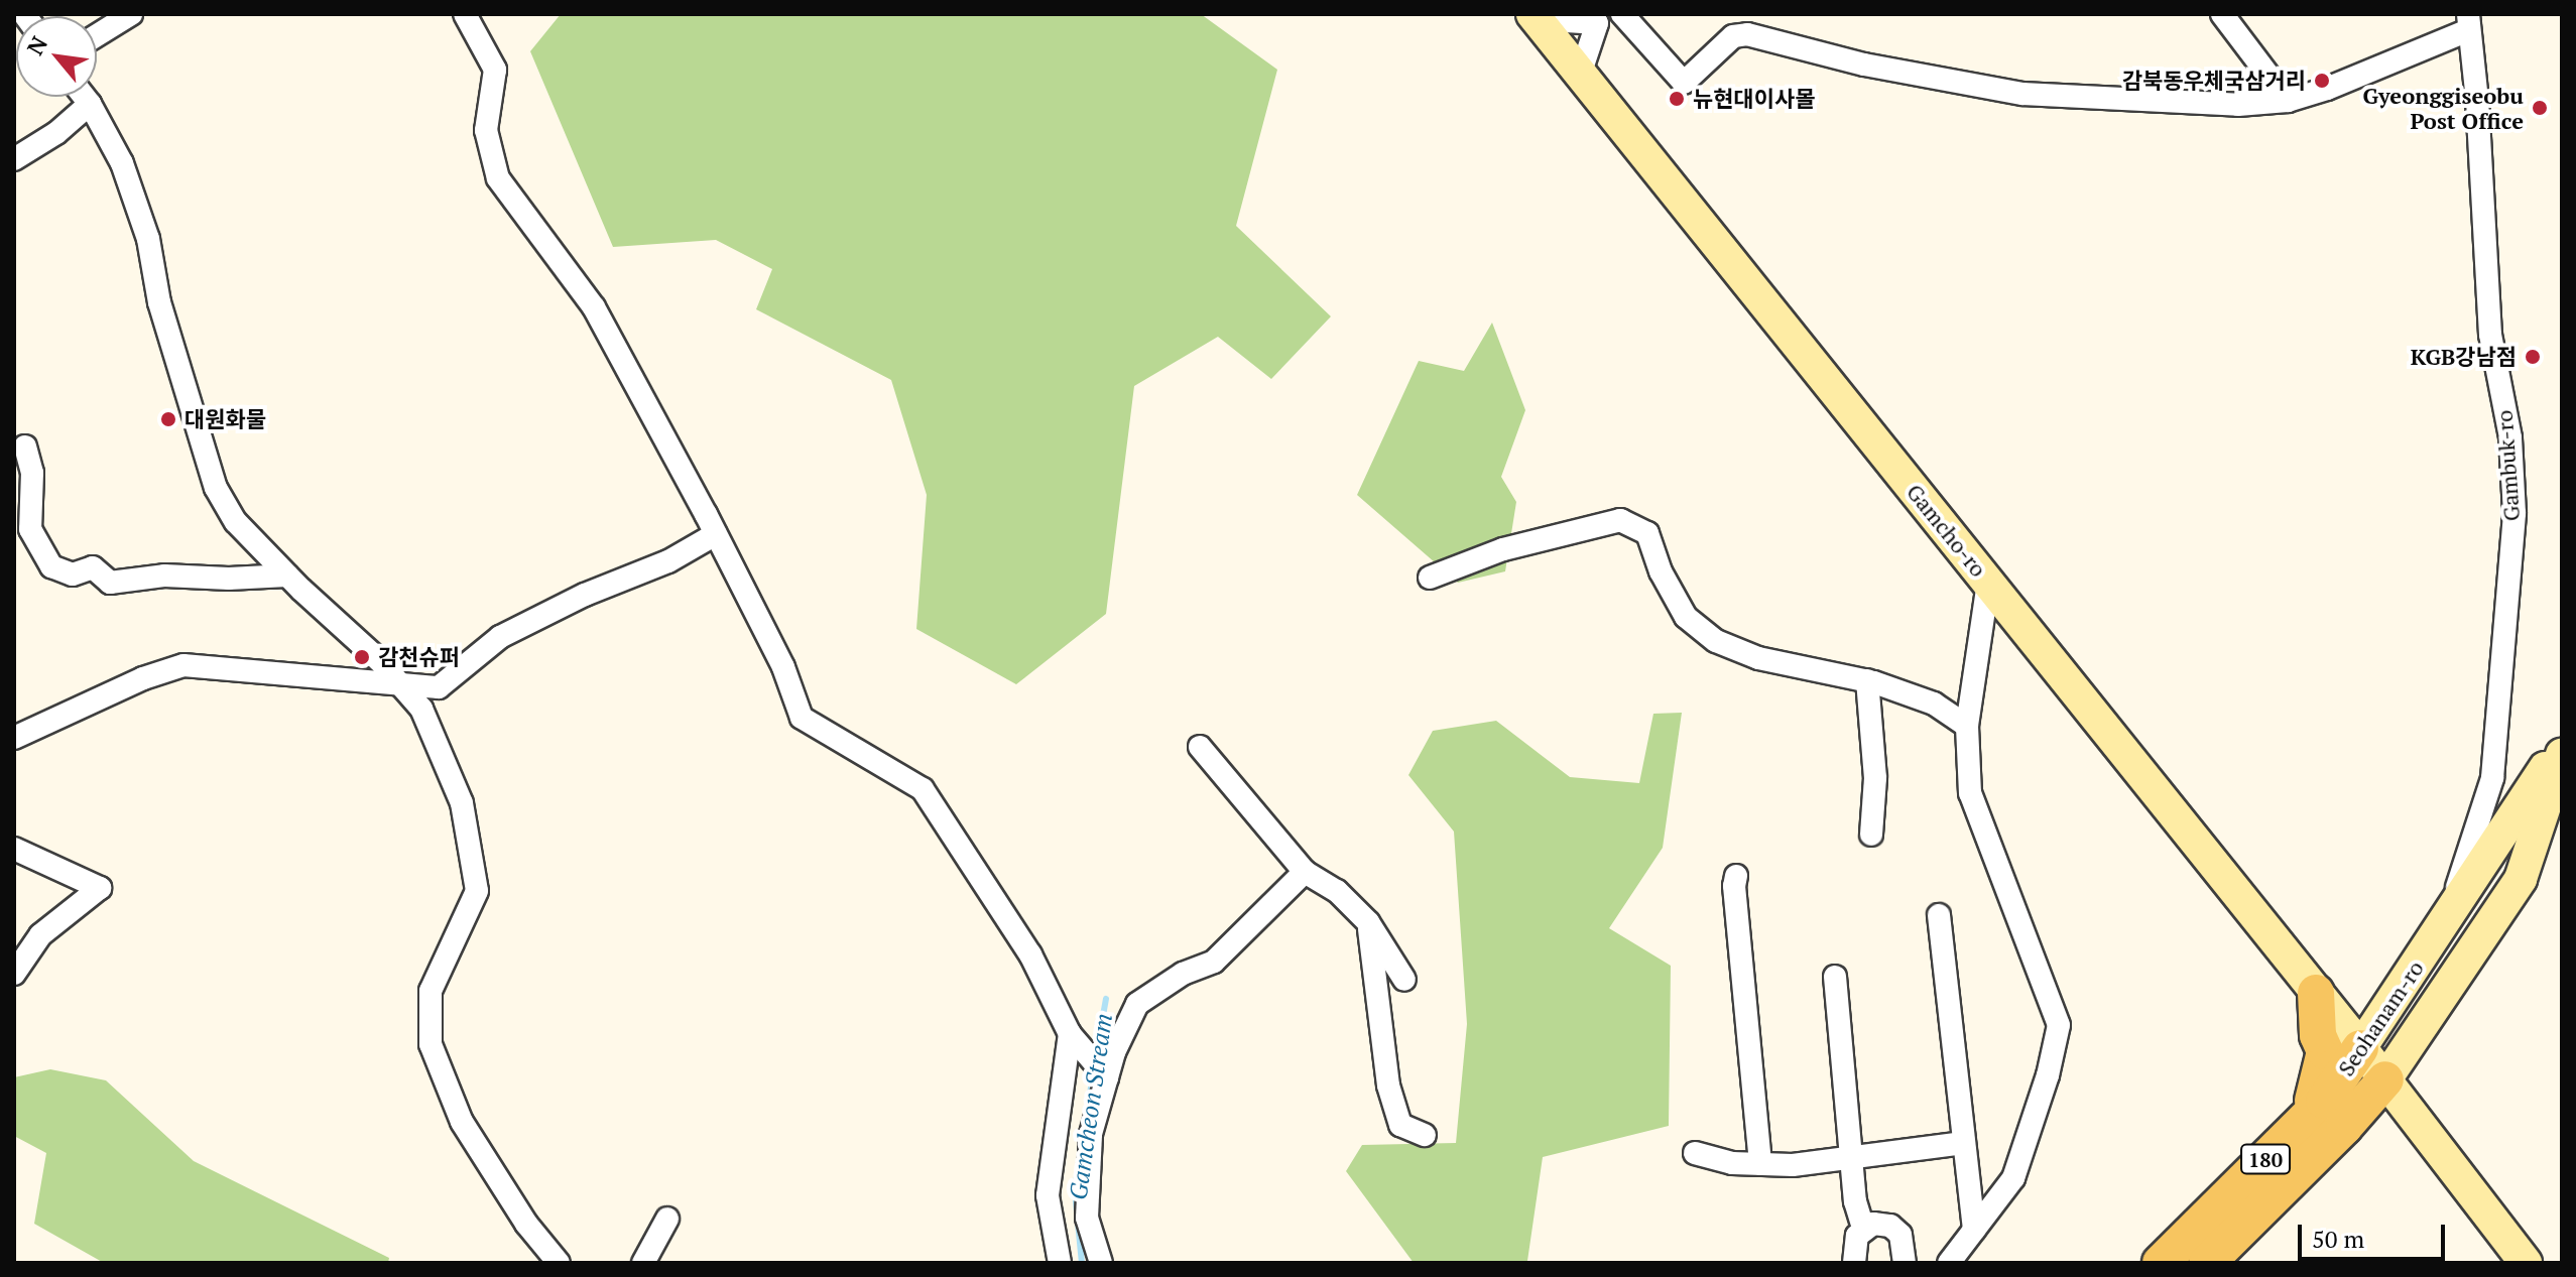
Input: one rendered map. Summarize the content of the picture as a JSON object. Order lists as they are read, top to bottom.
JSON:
{
  "streets": {
    "main road": ["Gamcho-ro", "Seohanam-ro", "180"],
    "street": ["Gambuk-ro"]
  },
  "crossings": [
    ["Gambuk-ro", "Seohanam-ro"],
    ["Gamcho-ro", "Seohanam-ro"]
  ],
  "water": ["Gamcheon Stream"],
  "places": [
    "감북동우체국삼거리",
    "뉴현대이사몰",
    "Gyeonggiseobu Post Office",
    "KGB강남점",
    "대원화물",
    "감천슈퍼"
  ],
  "scale_bar": "50 m",
  "north": "top left"
}
